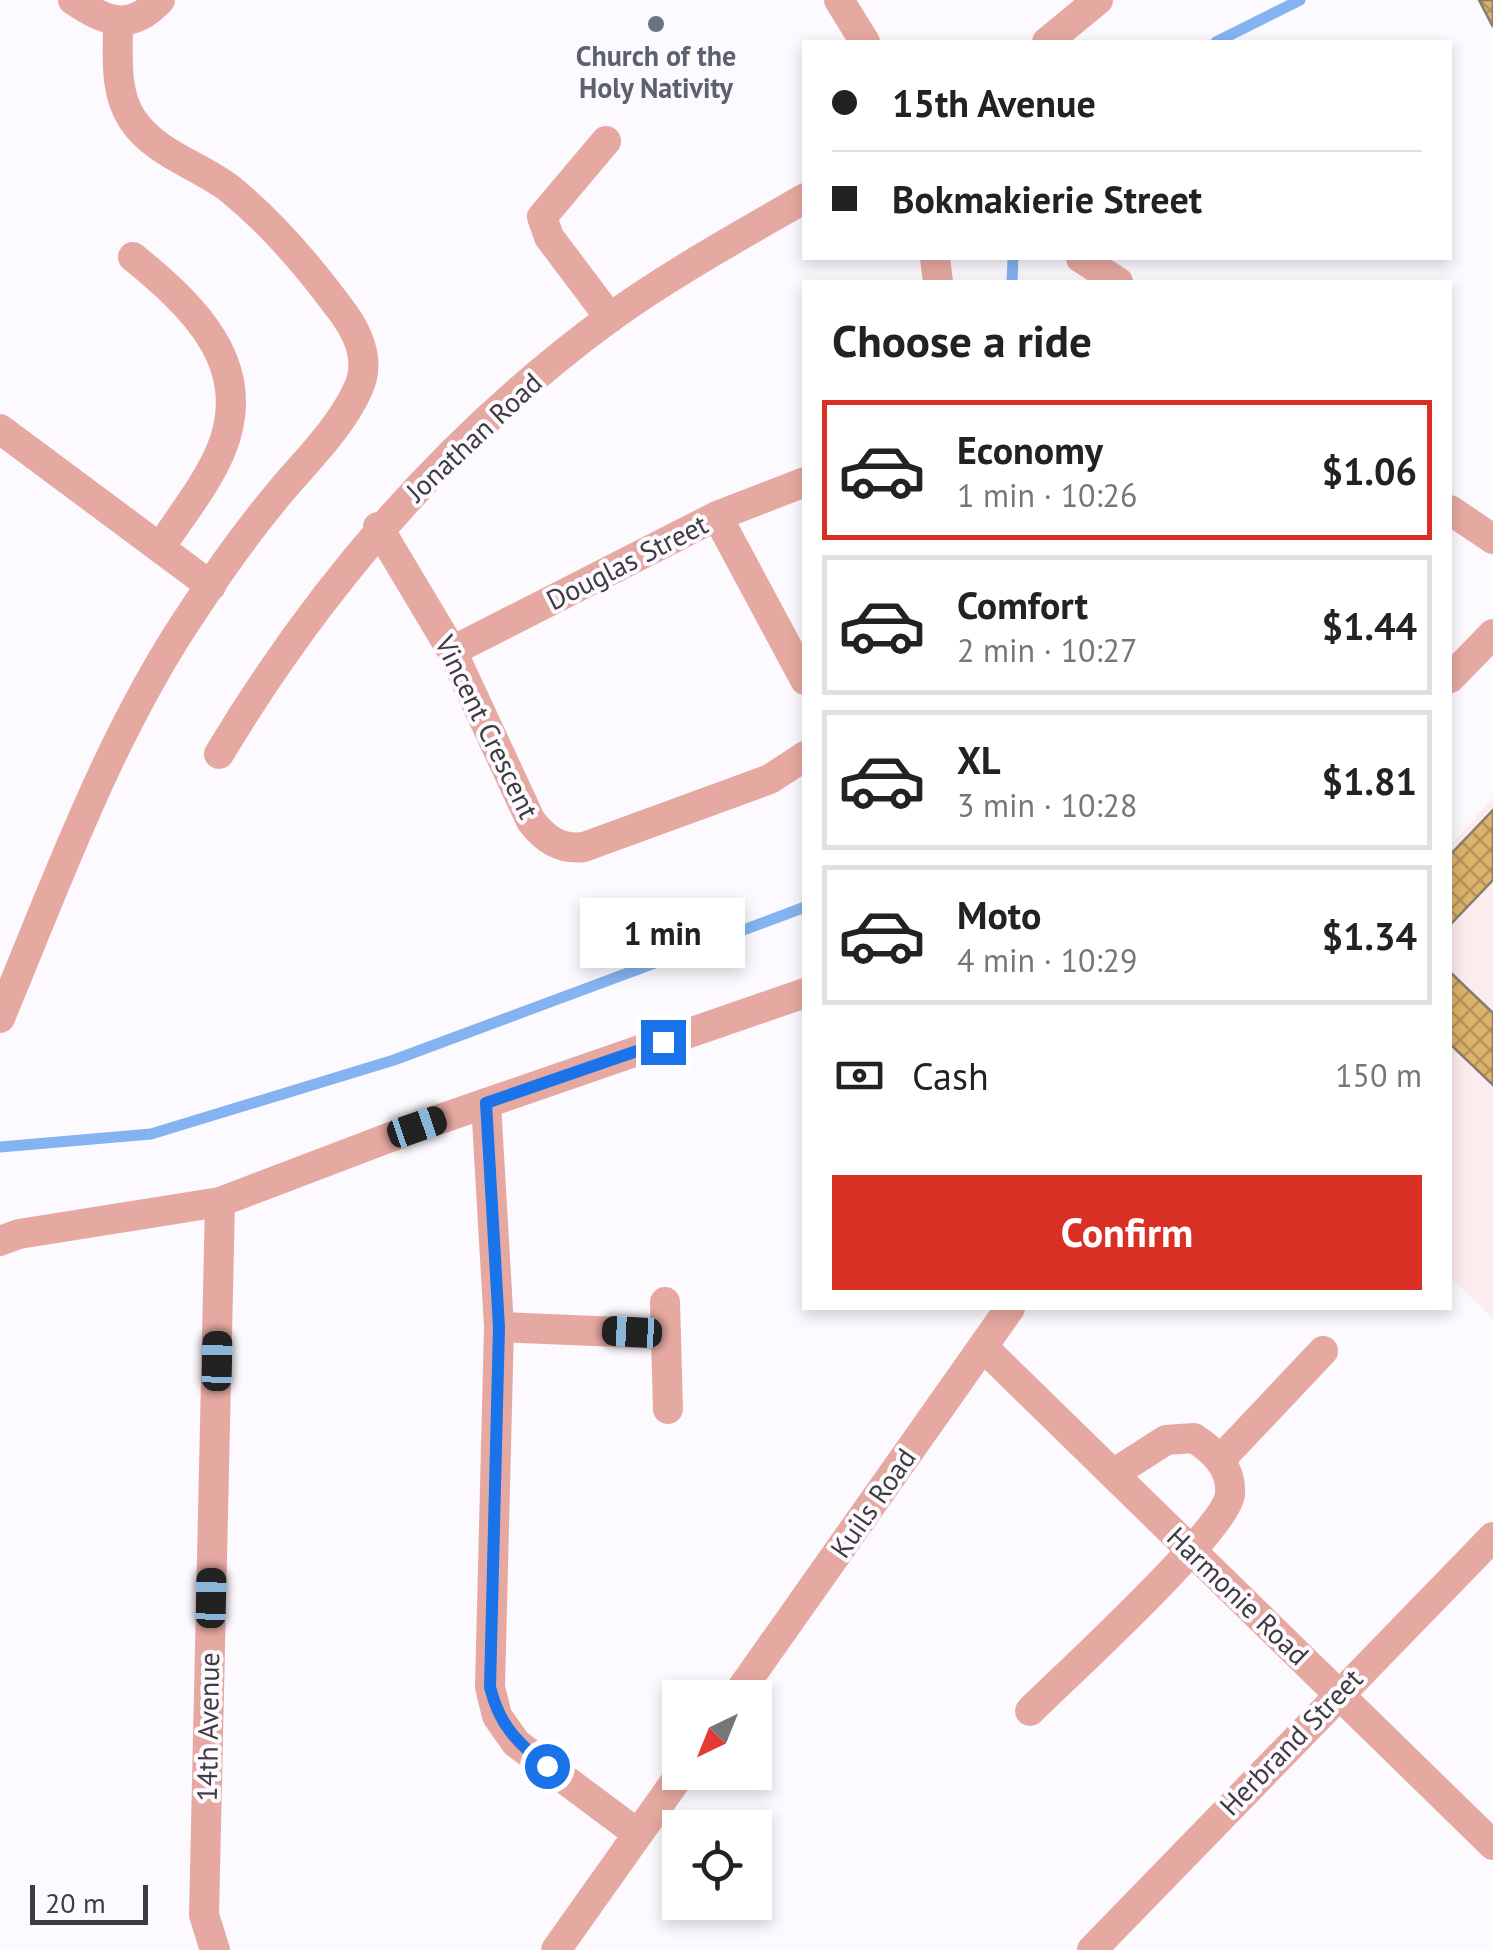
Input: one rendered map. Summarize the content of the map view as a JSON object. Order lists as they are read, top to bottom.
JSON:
{
  "streets": {
    "street": [
      "Jonathan Road",
      "Douglas Street",
      "Vincent Crescent",
      "Kuils Road",
      "Harmonie Road",
      "14th Avenue",
      "Herbrand Street"
    ]
  },
  "crossings": [
    ["Jonathan Road", "Vincent Crescent"],
    ["Douglas Street", "Vincent Crescent"],
    ["Kuils Road", "Harmonie Road"],
    ["Harmonie Road", "Herbrand Street"]
  ],
  "places": ["Church of the Holy Nativity"],
  "scale_bar": "20 m",
  "north": "bottom left",
  "page": {
    "banner": ["15th Avenue", "Bokmakierie Street"],
    "heading": "Choose a ride",
    "list": [
      {
        "name": "Economy",
        "note": "1 min · 10:26",
        "value": "$1.06"
      },
      {
        "name": "Comfort",
        "note": "2 min · 10:27",
        "value": "$1.44"
      },
      {
        "name": "XL",
        "note": "3 min · 10:28",
        "value": "$1.81"
      },
      {
        "name": "Moto",
        "note": "4 min · 10:29",
        "value": "$1.34"
      }
    ],
    "bubble": "1 min",
    "pay": ["Cash", "150 m"],
    "buttons": "Confirm",
    "scale": "20 m"
  }
}
